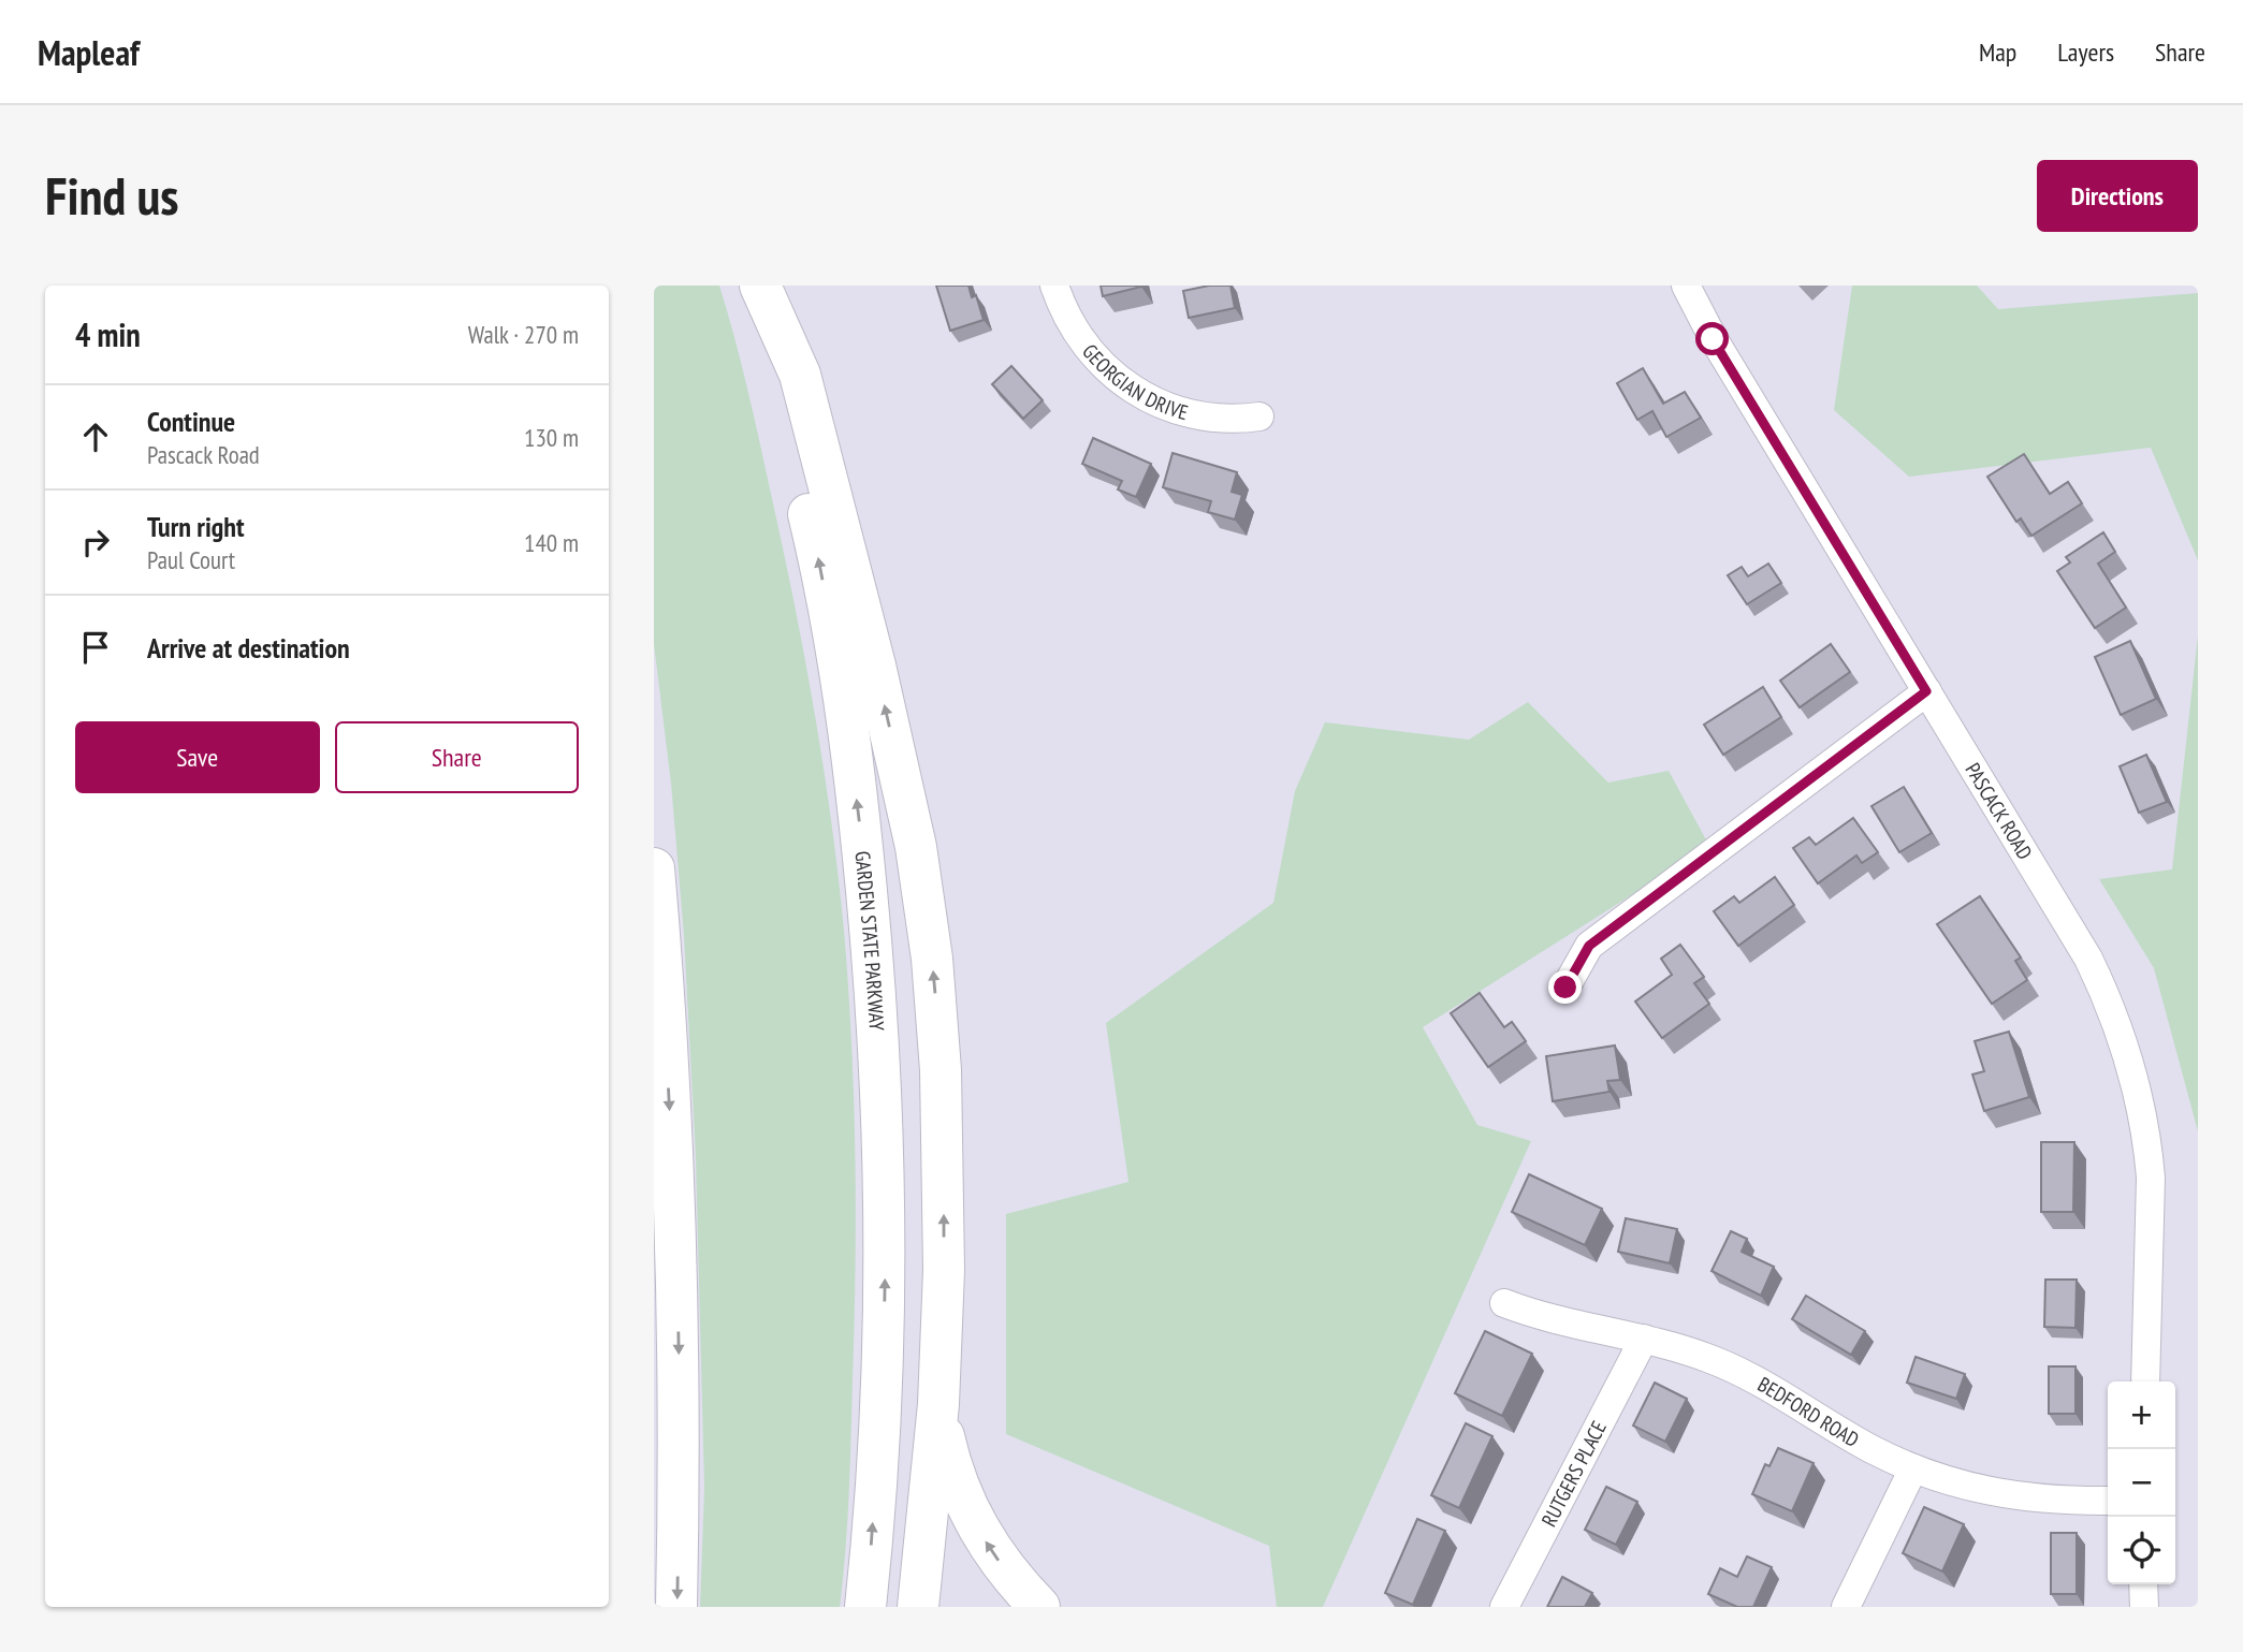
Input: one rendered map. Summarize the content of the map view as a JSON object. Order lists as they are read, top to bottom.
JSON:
{
  "streets": {
    "highway": ["GARDEN STATE PARKWAY"],
    "street": [
      "GEORGIAN DRIVE",
      "PASCACK ROAD",
      "BEDFORD ROAD",
      "RUTGERS PLACE"
    ]
  },
  "crossings": [
    ["BEDFORD ROAD", "RUTGERS PLACE"]
  ],
  "page": {
    "header": "Mapleaf",
    "nav": ["Map", "Layers", "Share"],
    "buttons": [
      "Directions",
      ["Save", "Share"]
    ],
    "title": "Find us",
    "heading": ["4 min", "Walk · 270 m"],
    "list": [
      ["Continue", "Pascack Road", "130 m"],
      ["Turn right", "Paul Court", "140 m"],
      "Arrive at destination"
    ],
    "map_buttons": ["+", "−"]
  }
}
